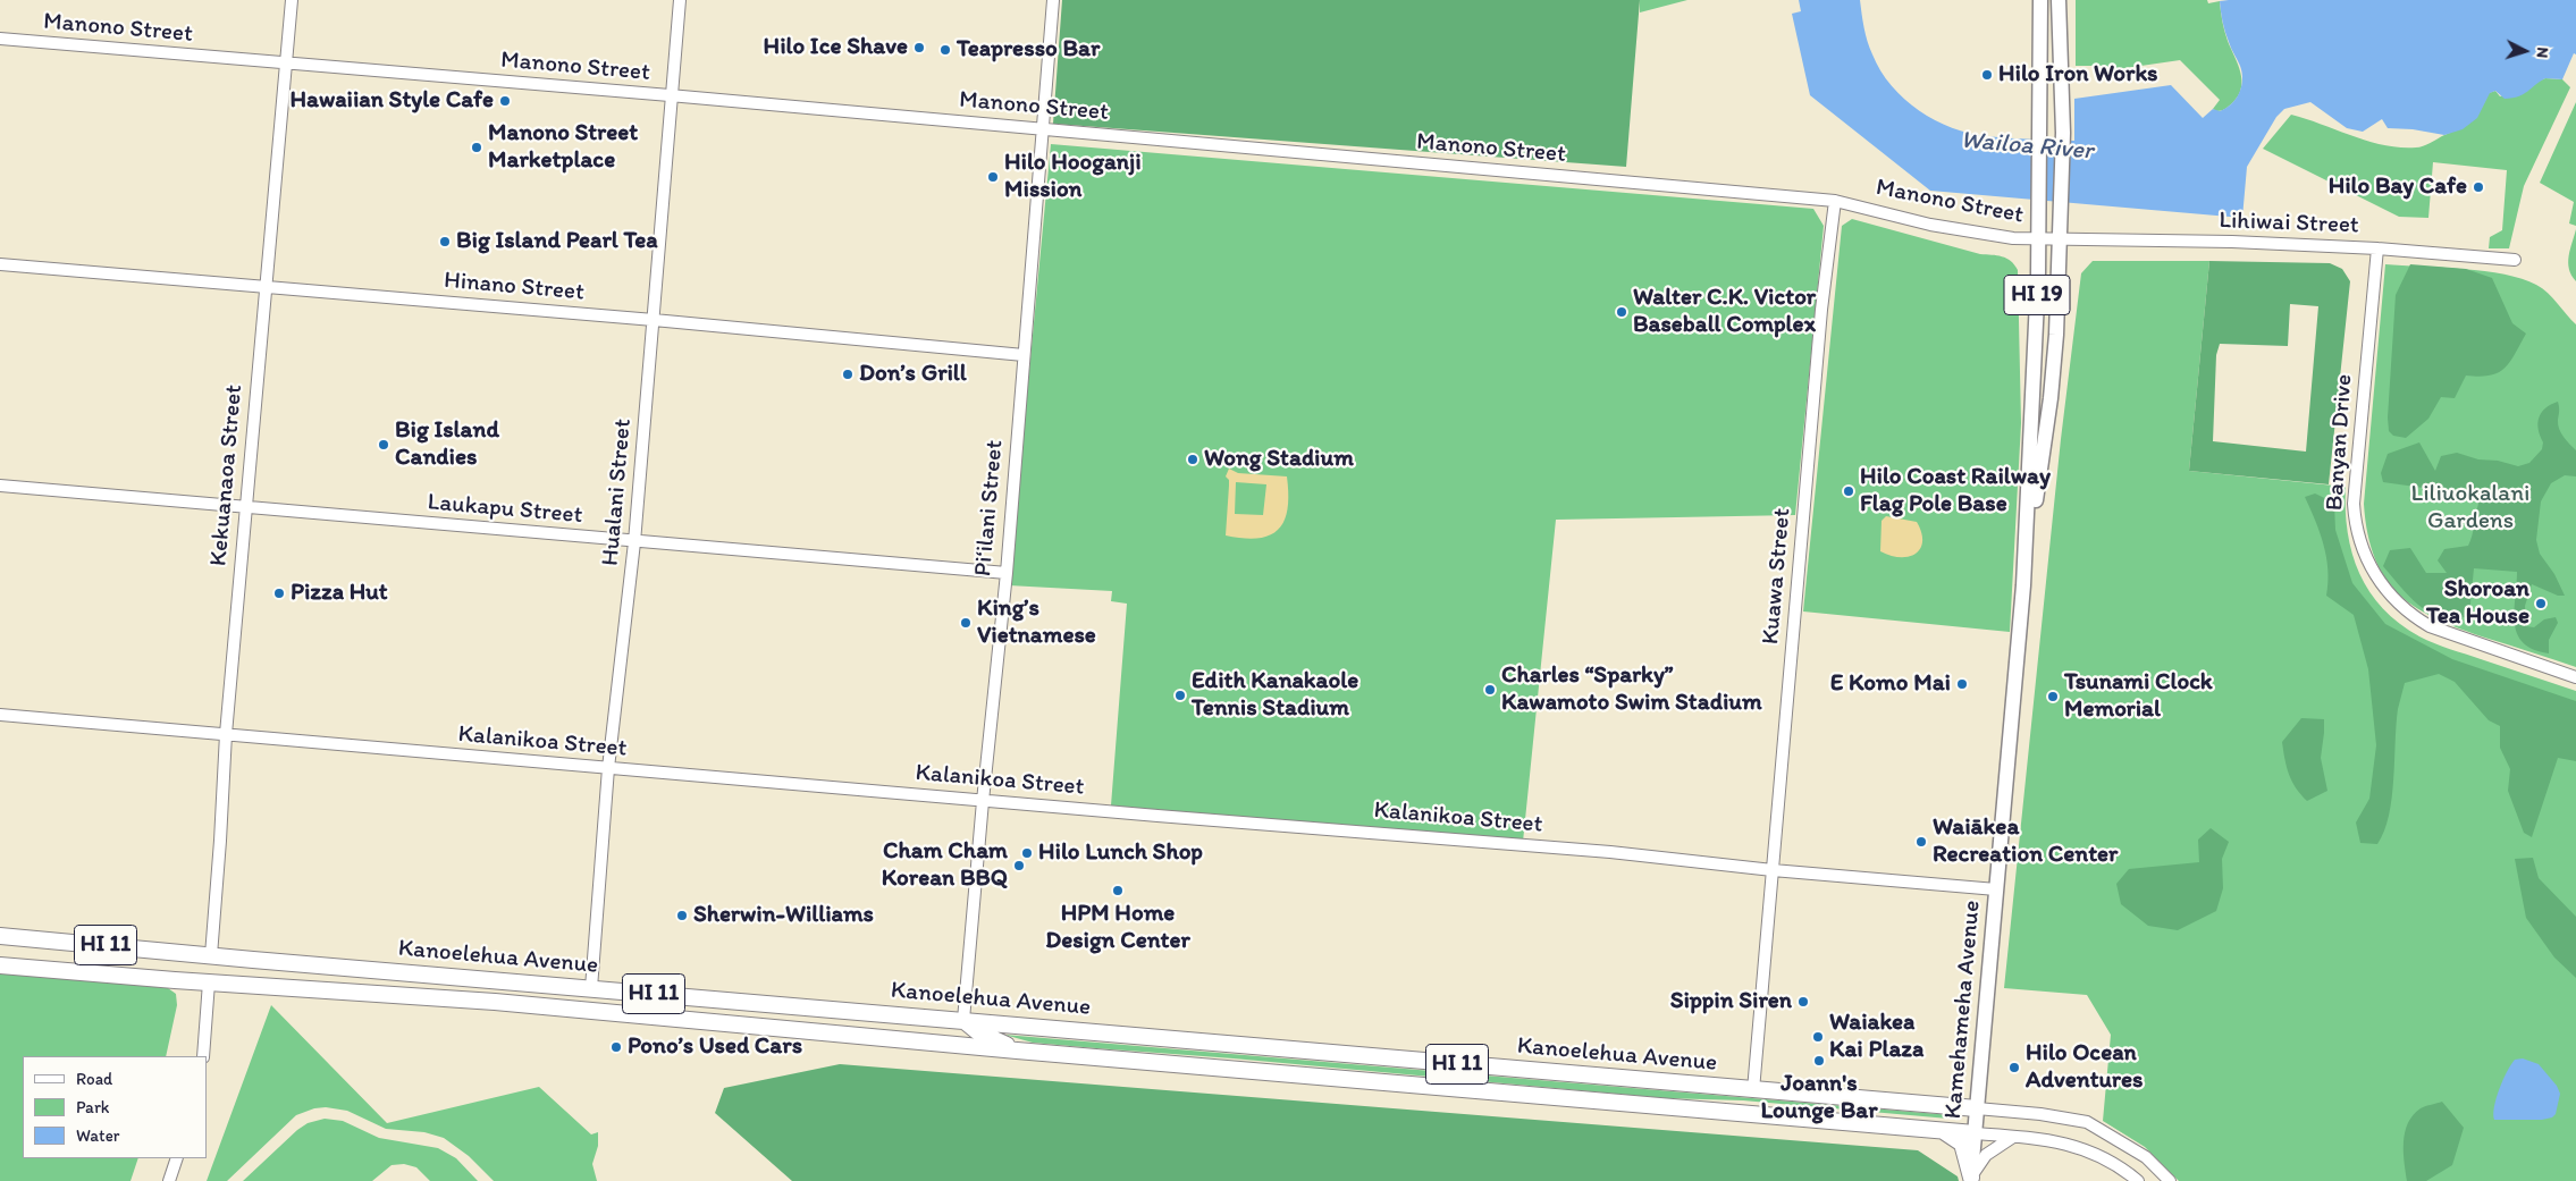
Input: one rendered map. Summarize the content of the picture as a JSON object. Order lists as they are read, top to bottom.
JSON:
{
  "streets": {
    "highway": ["HI 11", "Kanoelehua Avenue"],
    "main road": ["HI 19", "Kamehameha Avenue"],
    "street": [
      "Manono Street",
      "Lihiwai Street",
      "Hinano Street",
      "Banyan Drive",
      "Kekuanaoa Street",
      "Hualani Street",
      "Pi‘ilani Street",
      "Laukapu Street",
      "Kuawa Street",
      "Kalanikoa Street"
    ]
  },
  "crossings": [
    ["Manono Street", "Lihiwai Street"],
    ["Manono Street", "Kekuanaoa Street"],
    ["Manono Street", "Hualani Street"],
    ["Manono Street", "Pi‘ilani Street"],
    ["Manono Street", "Kuawa Street"],
    ["Manono Street", "Kamehameha Avenue"],
    ["Lihiwai Street", "Banyan Drive"],
    ["Lihiwai Street", "Kamehameha Avenue"],
    ["Hinano Street", "Kekuanaoa Street"],
    ["Hinano Street", "Hualani Street"],
    ["Hinano Street", "Pi‘ilani Street"],
    ["HI 19", "Kanoelehua Avenue"],
    ["HI 19", "Kamehameha Avenue"],
    ["Kekuanaoa Street", "Laukapu Street"],
    ["Kekuanaoa Street", "Kalanikoa Street"],
    ["Kekuanaoa Street", "Kanoelehua Avenue"],
    ["Hualani Street", "Laukapu Street"],
    ["Hualani Street", "Kalanikoa Street"],
    ["Hualani Street", "Kanoelehua Avenue"],
    ["Pi‘ilani Street", "Laukapu Street"],
    ["Pi‘ilani Street", "Kalanikoa Street"],
    ["Pi‘ilani Street", "Kanoelehua Avenue"],
    ["Kuawa Street", "Kalanikoa Street"],
    ["Kuawa Street", "Kanoelehua Avenue"],
    ["Kalanikoa Street", "Kamehameha Avenue"],
    ["Kanoelehua Avenue", "Kamehameha Avenue"]
  ],
  "water": ["Wailoa River"],
  "parks": ["Liliuokalani Gardens"],
  "places": [
    "Hilo Ice Shave",
    "Teapresso Bar",
    "Hilo Iron Works",
    "Hawaiian Style Cafe",
    "Manono Street Marketplace",
    "Hilo Hooganji Mission",
    "Hilo Bay Cafe",
    "Big Island Pearl Tea",
    "Walter C.K. Victor Baseball Complex",
    "Don’s Grill",
    "Big Island Candies",
    "Wong Stadium",
    "Hilo Coast Railway Flag Pole Base",
    "Pizza Hut",
    "Shoroan Tea House",
    "King’s Vietnamese",
    "E Komo Mai",
    "Charles “Sparky” Kawamoto Swim Stadium",
    "Edith Kanakaole Tennis Stadium",
    "Tsunami Clock Memorial",
    "Waiākea Recreation Center",
    "Hilo Lunch Shop",
    "Cham Cham Korean BBQ",
    "HPM Home Design Center",
    "Sherwin-Williams",
    "Sippin Siren",
    "Waiakea Kai Plaza",
    "Pono’s Used Cars",
    "Joann's Lounge Bar",
    "Hilo Ocean Adventures"
  ],
  "legend": ["Road", "Park", "Water"],
  "north": "right"
}
